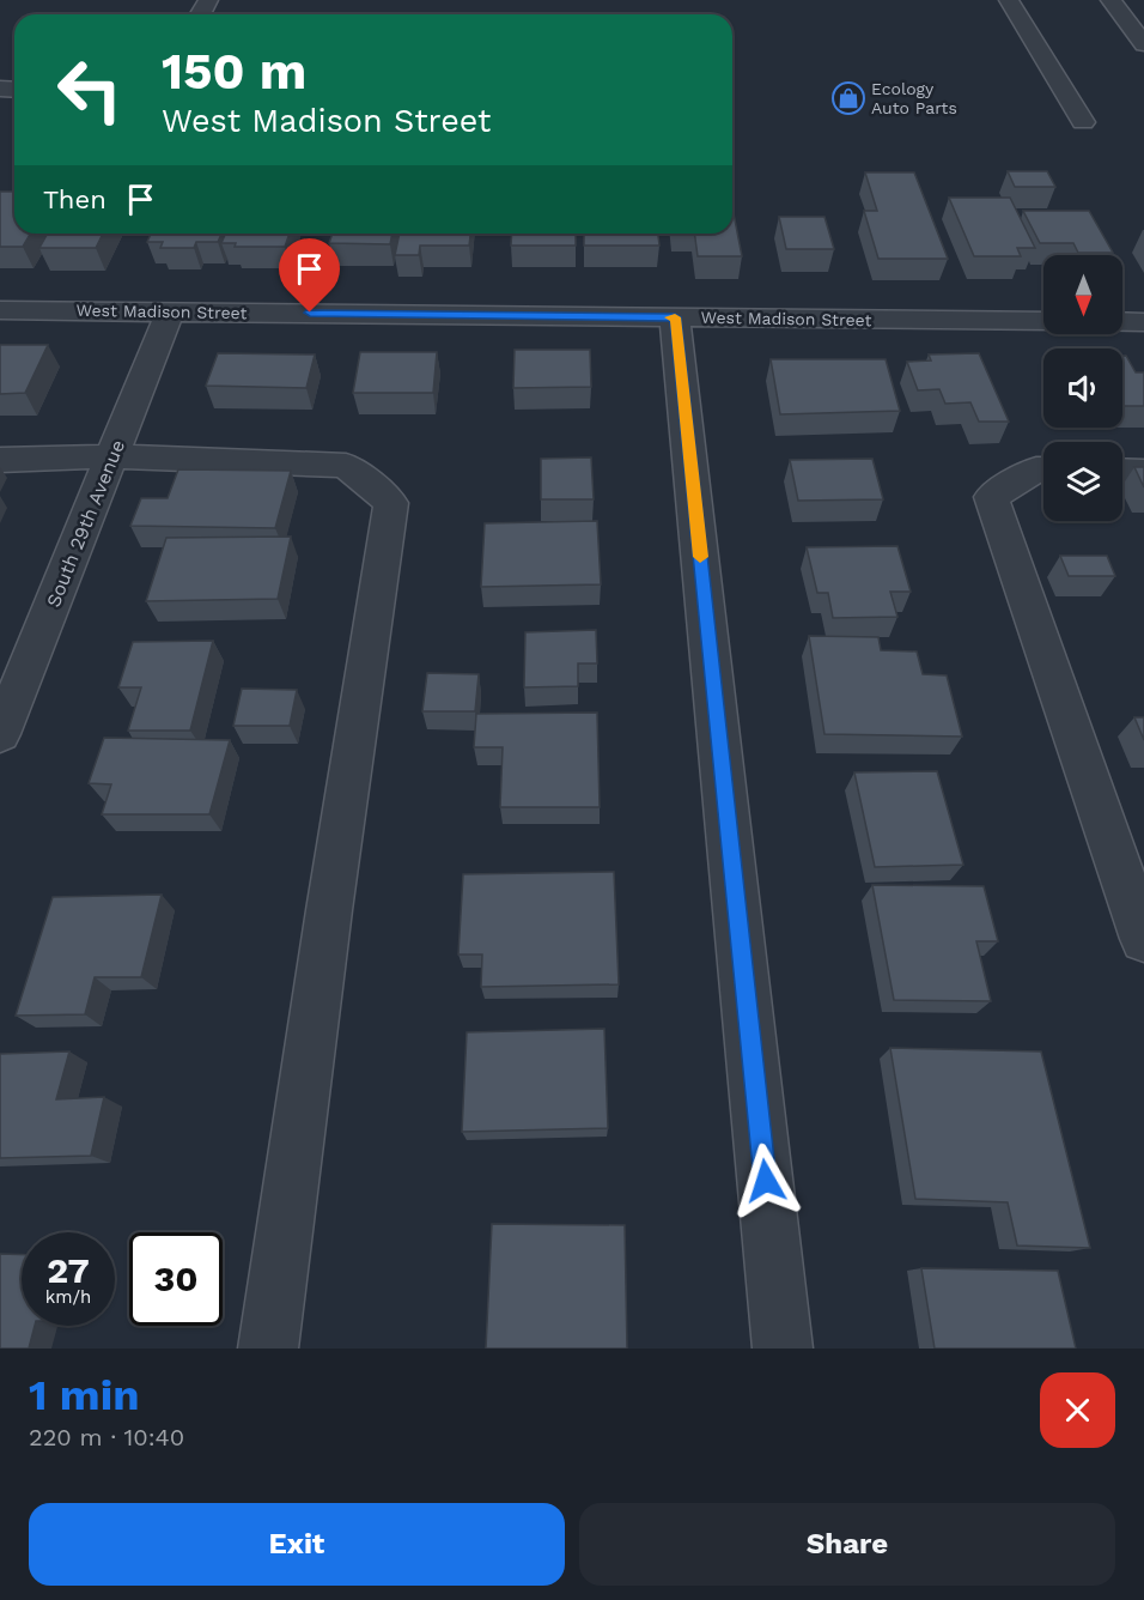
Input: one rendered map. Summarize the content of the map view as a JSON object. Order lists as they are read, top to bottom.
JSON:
{
  "streets": {
    "street": ["West Madison Street", "South 29th Avenue"]
  },
  "crossings": [
    ["West Madison Street", "South 29th Avenue"]
  ],
  "places": {
    "shop": ["Ecology Auto Parts"]
  },
  "north": "bottom",
  "page": {
    "turn": ["150 m", "West Madison Street"],
    "then": "Then",
    "speed": "27 km/h",
    "limit": "30",
    "heading": ["1 min", "220 m · 10:40"],
    "buttons": ["Exit", "Share"]
  }
}
